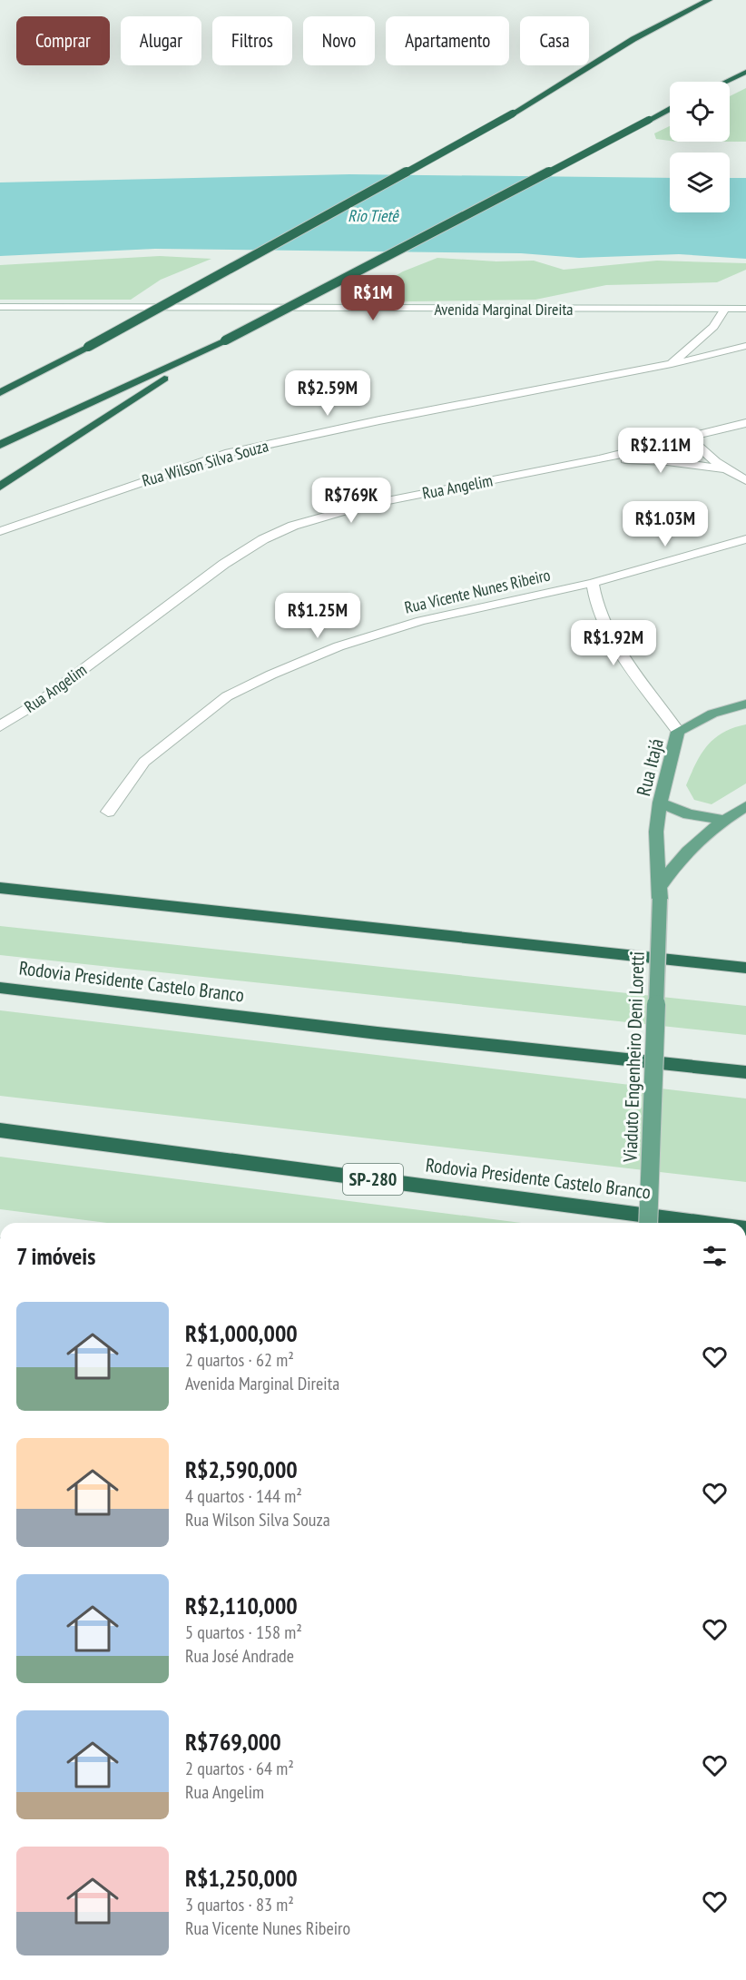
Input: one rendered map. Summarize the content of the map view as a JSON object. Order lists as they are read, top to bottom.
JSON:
{
  "streets": {
    "highway": ["Rodovia Presidente Castelo Branco", "SP-280"],
    "main road": ["Rua Itajá", "Viaduto Engenheiro Deni Loretti"],
    "street": [
      "Avenida Marginal Direita",
      "Rua Wilson Silva Souza",
      "Rua Angelim",
      "Rua Vicente Nunes Ribeiro"
    ]
  },
  "crossings": [
    ["Rua Vicente Nunes Ribeiro", "Rua Itajá"],
    ["Rua Itajá", "Viaduto Engenheiro Deni Loretti"]
  ],
  "water": ["Rio Tietê"],
  "page": {
    "chip": [
      "Comprar",
      "Alugar",
      "Filtros",
      "Novo",
      "Apartamento",
      "Casa"
    ],
    "price": [
      "R$1M",
      "R$2.59M",
      "R$2.11M",
      "R$769K",
      "R$1.03M",
      "R$1.25M",
      "R$1.92M"
    ],
    "heading": "7 imóveis",
    "list": [
      {
        "name": "R$1,000,000",
        "note": "2 quartos · 62 m² · Avenida Marginal Direita"
      },
      {
        "name": "R$2,590,000",
        "note": "4 quartos · 144 m² · Rua Wilson Silva Souza"
      },
      {
        "name": "R$2,110,000",
        "note": "5 quartos · 158 m² · Rua José Andrade"
      },
      {
        "name": "R$769,000",
        "note": "2 quartos · 64 m² · Rua Angelim"
      },
      {
        "name": "R$1,250,000",
        "note": "3 quartos · 83 m² · Rua Vicente Nunes Ribeiro"
      }
    ]
  }
}
